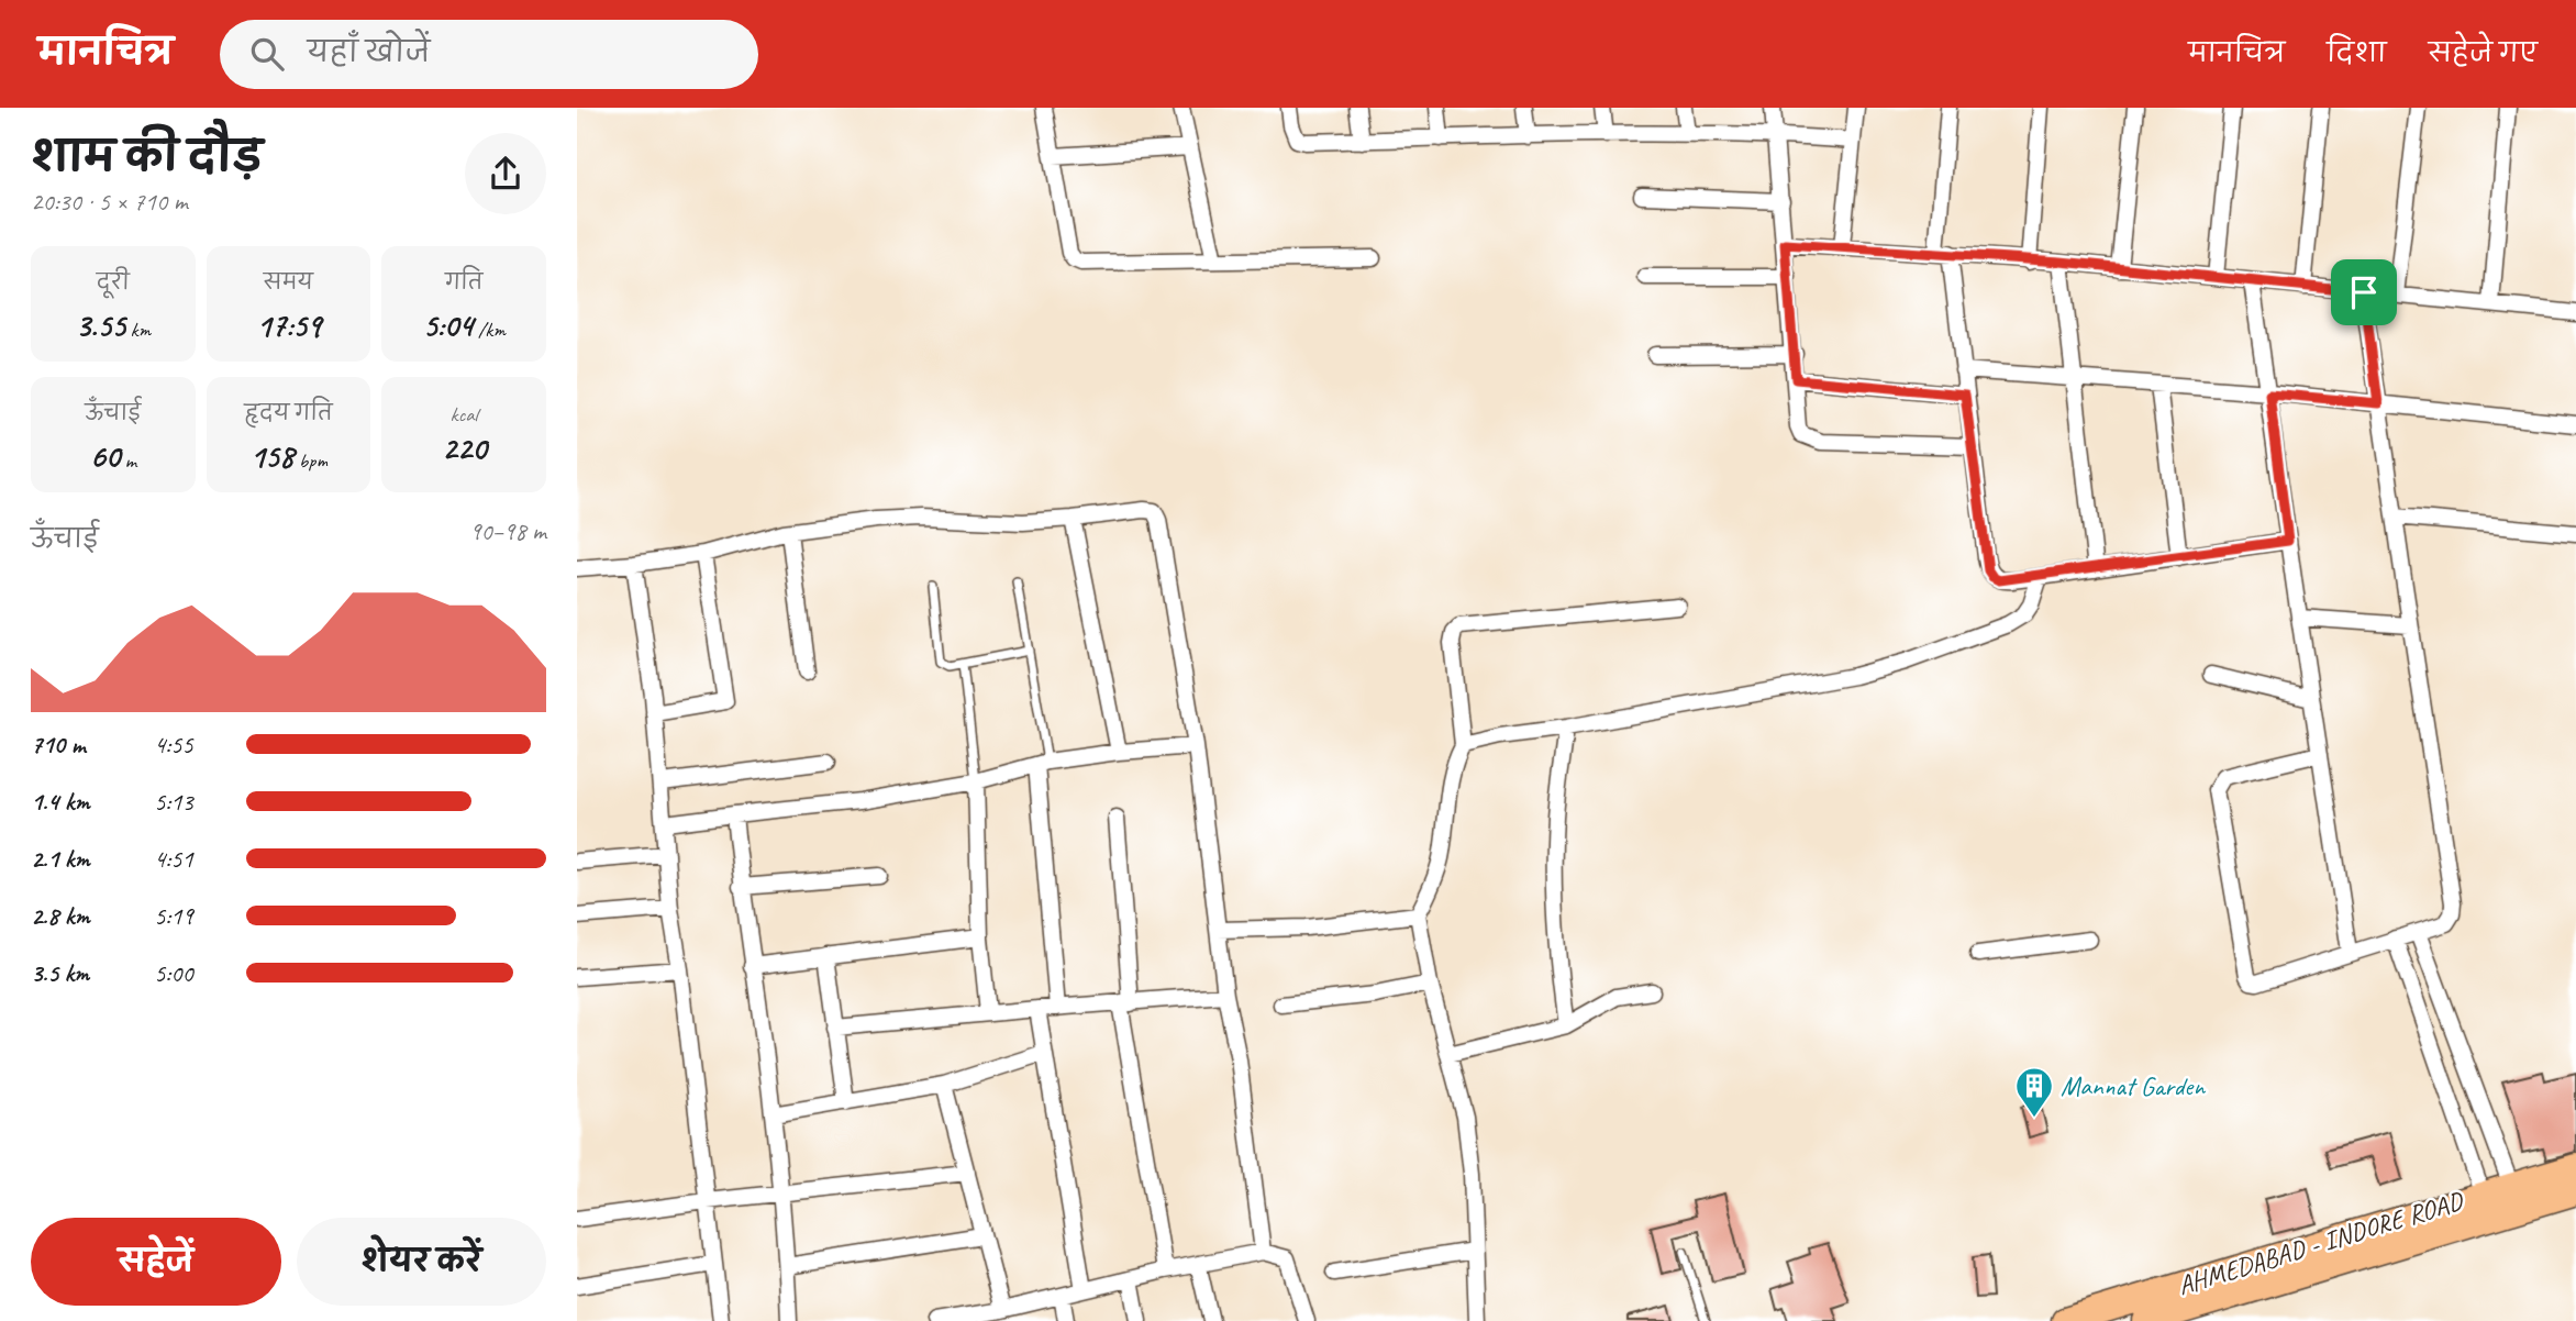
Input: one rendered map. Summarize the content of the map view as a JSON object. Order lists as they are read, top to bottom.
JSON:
{
  "streets": {
    "highway": ["AHMEDABAD - INDORE ROAD"]
  },
  "places": {
    "building": ["Mannat Garden"]
  },
  "page": {
    "header": "मानचित्र",
    "search": "यहाँ खोजें",
    "nav": ["मानचित्र", "दिशा", "सहेजे गए"],
    "heading": ["शाम की दौड़", "20:30 · 5 × 710 m"],
    "stats": [
      ["दूरी", "3.55 km"],
      ["समय", "17:59"],
      ["गति", "5:04 /km"],
      ["ऊँचाई", "60 m"],
      ["हृदय गति", "158 bpm"],
      ["kcal", "220"]
    ],
    "chart": ["ऊँचाई", "90–98 m"],
    "list": [
      {
        "name": "710 m",
        "note": "4:55"
      },
      {
        "name": "1.4 km",
        "note": "5:13"
      },
      {
        "name": "2.1 km",
        "note": "4:51"
      },
      {
        "name": "2.8 km",
        "note": "5:19"
      },
      {
        "name": "3.5 km",
        "note": "5:00"
      }
    ],
    "buttons": ["सहेजें", "शेयर करें"]
  }
}
